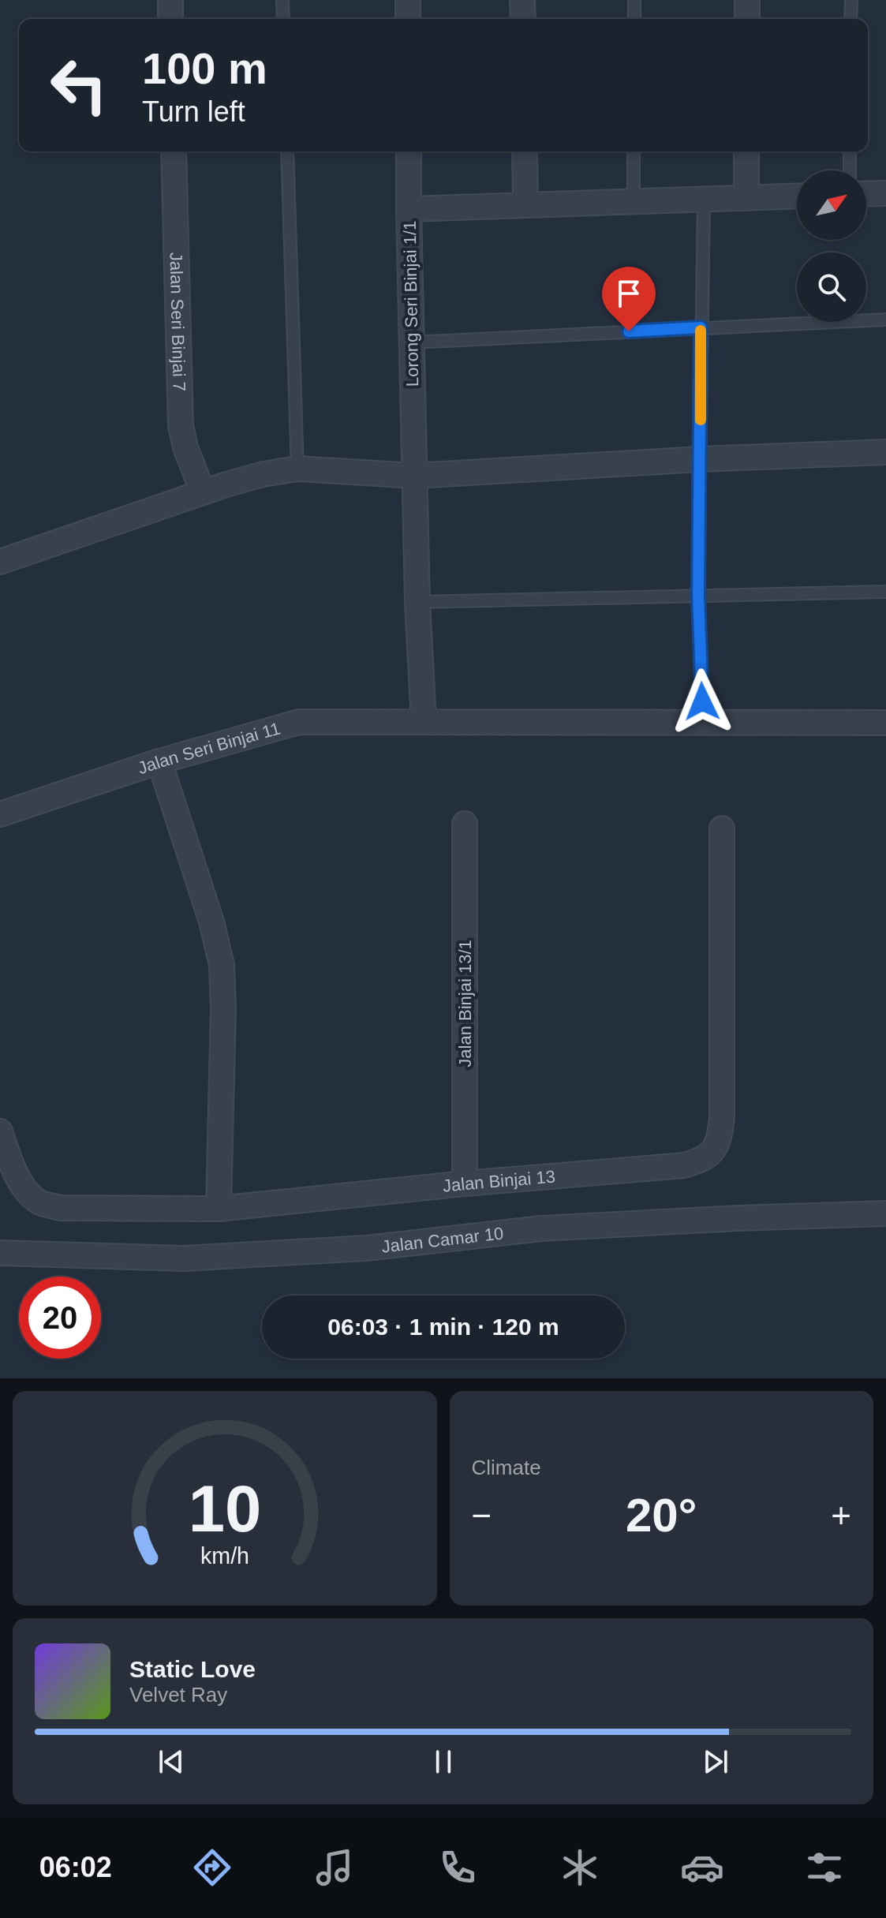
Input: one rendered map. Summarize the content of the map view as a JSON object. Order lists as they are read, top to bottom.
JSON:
{
  "streets": {
    "street": [
      "Lorong Seri Binjai 1/1",
      "Jalan Seri Binjai 7",
      "Jalan Seri Binjai 11",
      "Jalan Binjai 13/1",
      "Jalan Binjai 13",
      "Jalan Camar 10"
    ]
  },
  "crossings": [
    ["Lorong Seri Binjai 1/1", "Jalan Seri Binjai 11"],
    ["Jalan Binjai 13/1", "Jalan Binjai 13"]
  ],
  "north": "top right",
  "page": {
    "turn": ["100 m", "Turn left"],
    "limit": "20",
    "trip": "06:03 · 1 min · 120 m",
    "tile": "Climate",
    "heat": ["−", "20°", "+"],
    "song": ["Static Love", "Velvet Ray"],
    "tabs": "06:02",
    "gauge": ["10", "km/h"]
  }
}
